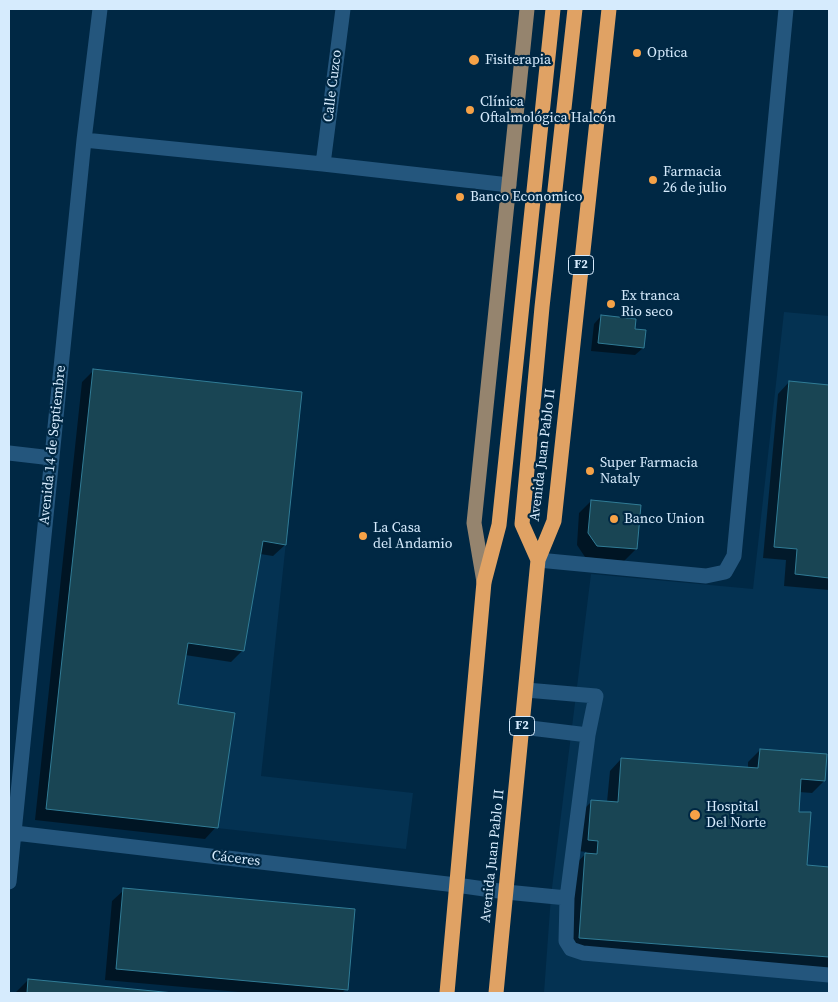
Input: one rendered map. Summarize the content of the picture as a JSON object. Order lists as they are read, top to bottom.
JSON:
{
  "streets": {
    "highway": ["F2", "Avenida Juan Pablo II"],
    "street": ["Calle Cuzco", "Avenida 14 de Septiembre", "Cáceres"]
  },
  "crossings": [
    ["F2", "Avenida Juan Pablo II"],
    ["Avenida 14 de Septiembre", "Cáceres"],
    ["Avenida Juan Pablo II", "Cáceres"]
  ],
  "places": [
    "Optica",
    "Fisiterapia",
    "Clínica Oftalmológica Halcón",
    "Farmacia 26 de julio",
    "Banco Economico",
    "Ex tranca Rio seco",
    "Super Farmacia Nataly",
    "Banco Union",
    "La Casa del Andamio",
    "Hospital Del Norte"
  ]
}
